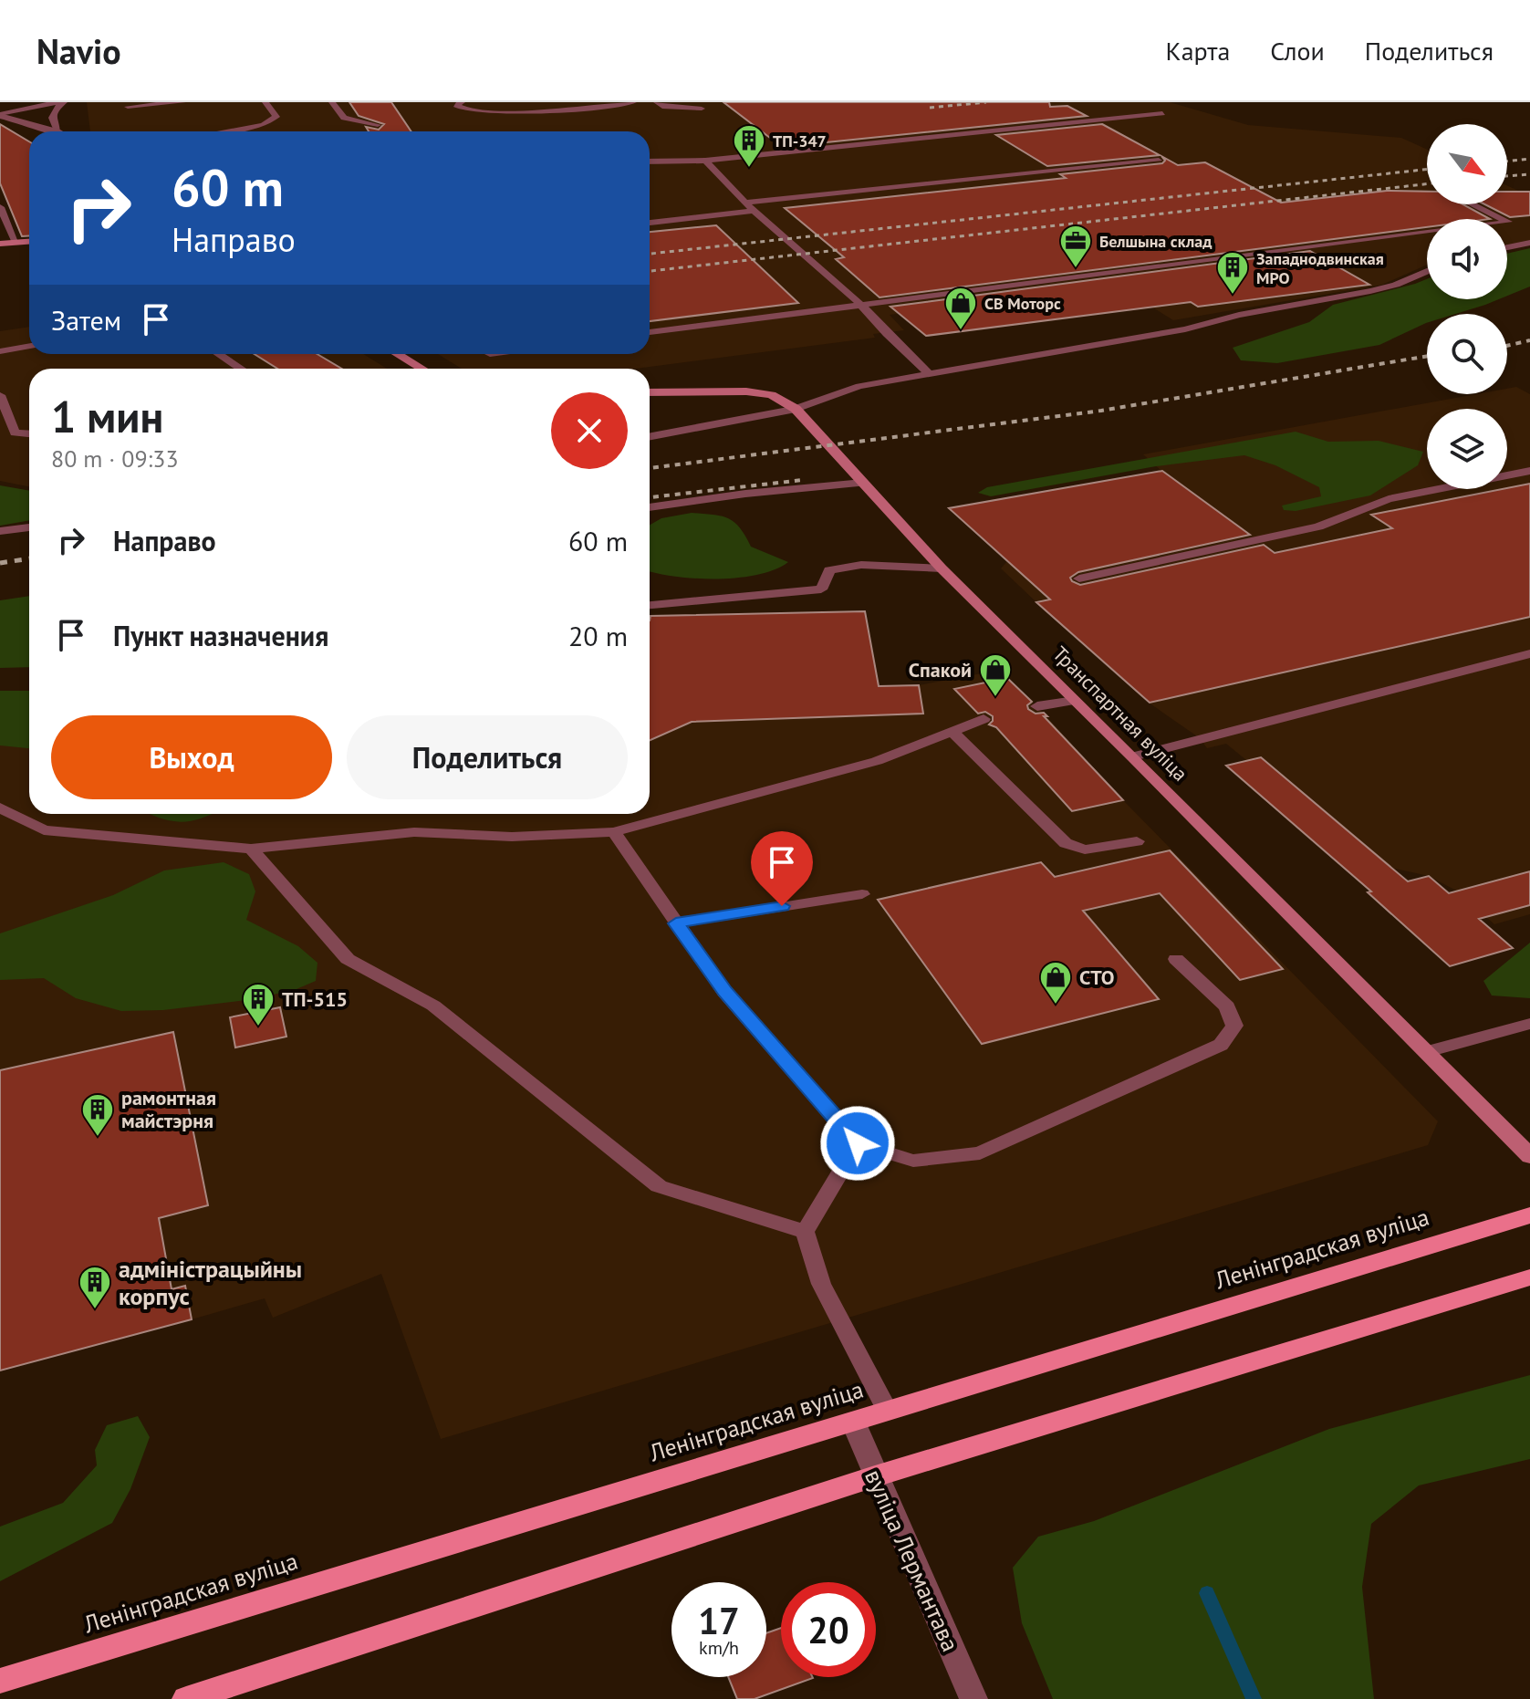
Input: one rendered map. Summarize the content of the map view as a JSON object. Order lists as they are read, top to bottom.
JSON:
{
  "streets": {
    "main road": ["Транспартная вуліца", "Ленінградская вуліца"],
    "street": ["вуліца Лермантава"]
  },
  "crossings": [
    ["Ленінградская вуліца", "вуліца Лермантава"]
  ],
  "places": {
    "building": [
      "ТП-347",
      "Западнодвинская МРО",
      "ТП-515",
      "рамонтная майстэрня",
      "адміністрацыйны корпус"
    ],
    "office": ["Белшына склад"],
    "shop": ["СВ Моторс", "Спакой", "СТО"]
  },
  "north": "bottom right",
  "page": {
    "header": "Navio",
    "nav": ["Карта", "Слои", "Поделиться"],
    "turn": ["60 m", "Направо"],
    "then": "Затем",
    "heading": ["1 мин", "80 m · 09:33"],
    "list": [
      {
        "name": "Направо",
        "value": "60 m"
      },
      {
        "name": "Пункт назначения",
        "value": "20 m"
      }
    ],
    "buttons": ["Выход", "Поделиться"],
    "speed": "17 km/h",
    "limit": "20"
  }
}
